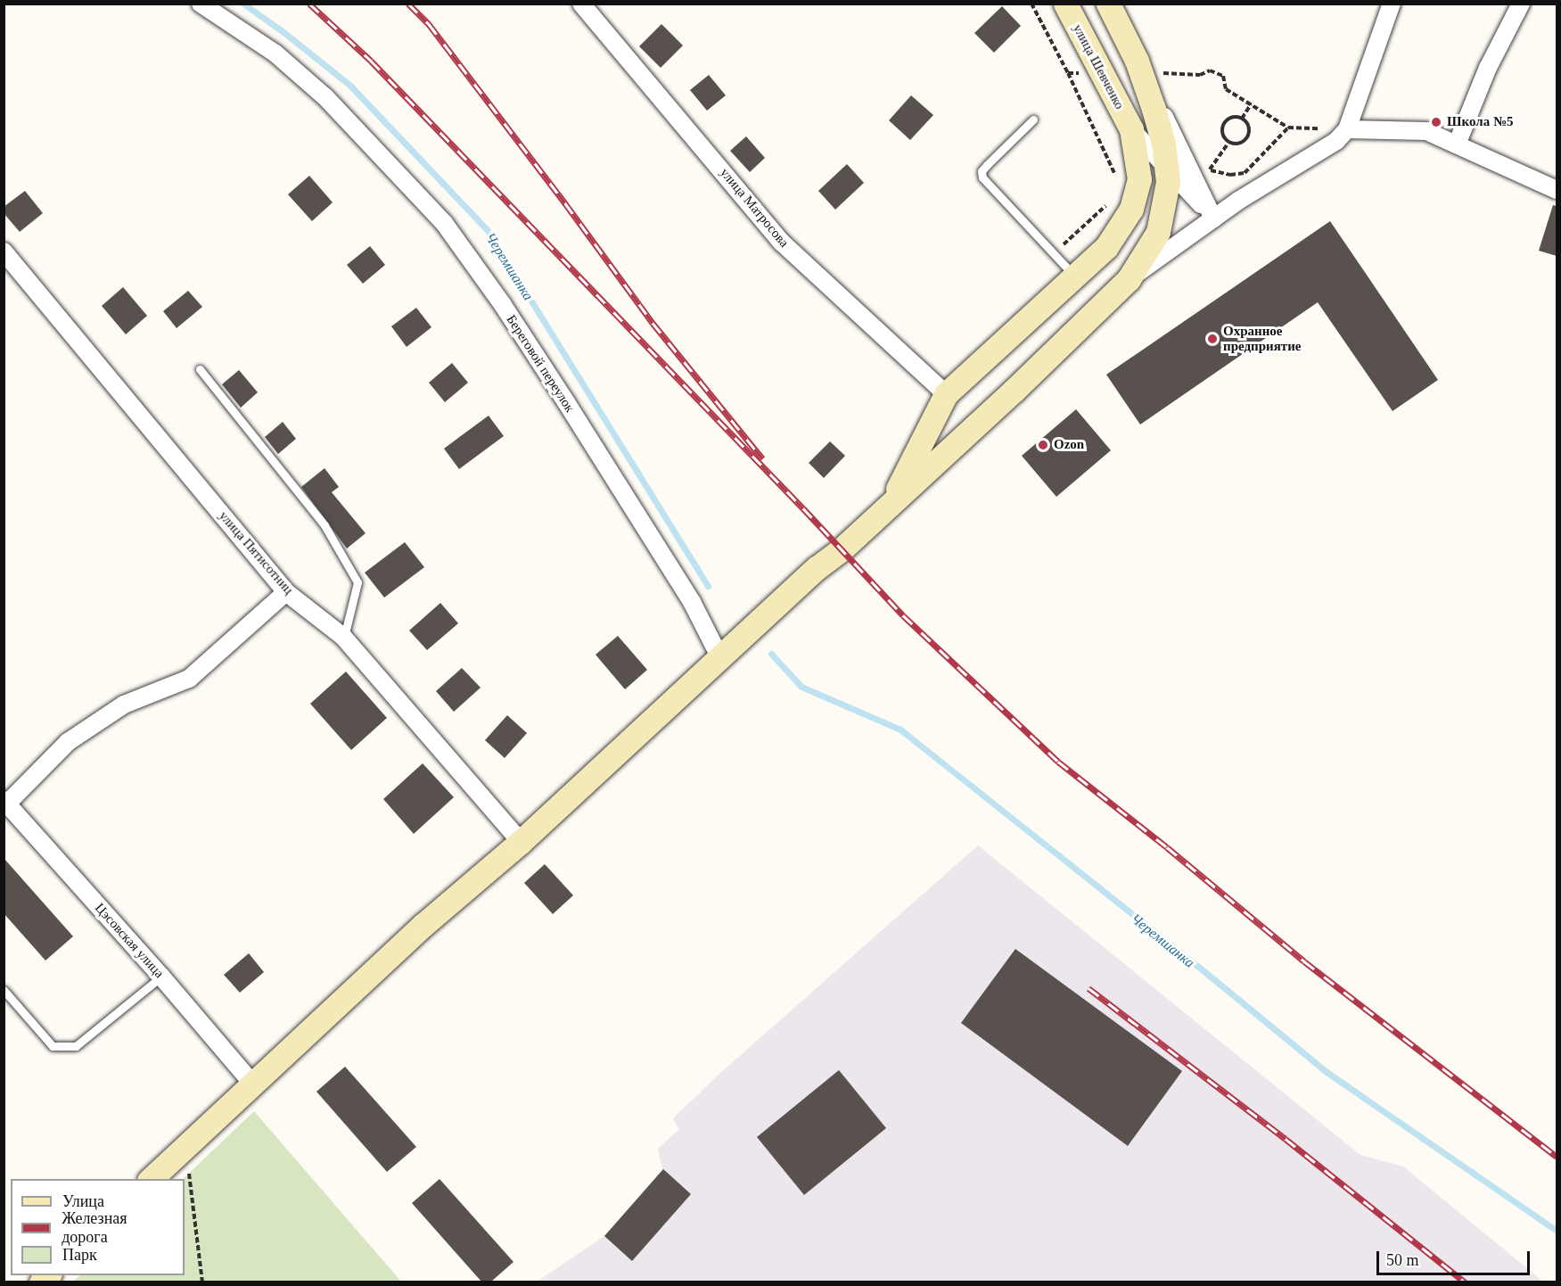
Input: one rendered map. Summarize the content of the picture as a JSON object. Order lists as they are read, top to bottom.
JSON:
{
  "streets": {
    "main road": ["улица Шевченко"],
    "street": [
      "улица Матросова",
      "Береговой переулок",
      "улица Пятисотниц",
      "Цэсовская улица"
    ]
  },
  "crossings": [
    ["улица Шевченко", "улица Матросова"]
  ],
  "water": ["Черемшанка"],
  "places": ["Школа №5", "Охранное предприятие", "Ozon"],
  "legend": ["Улица", "Железная дорога", "Парк"],
  "scale_bar": "50 m"
}
